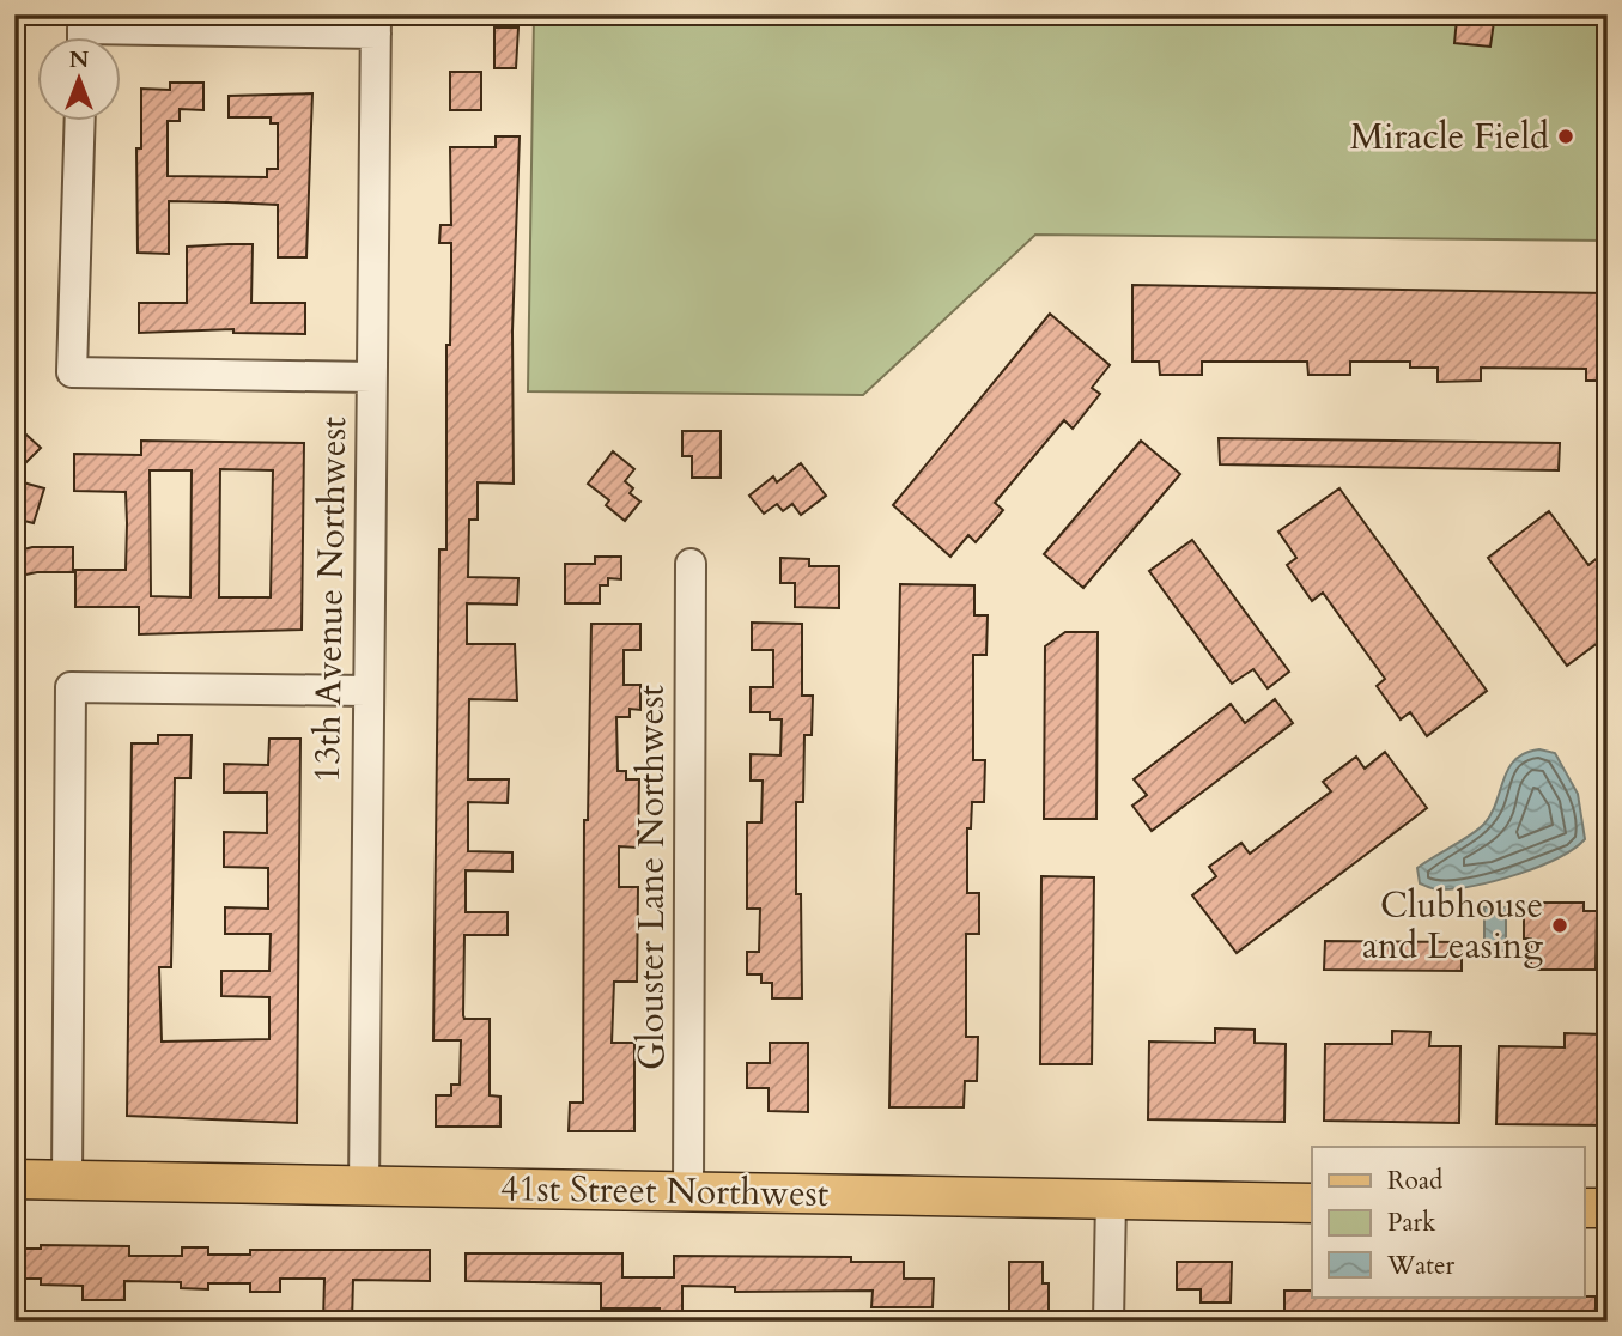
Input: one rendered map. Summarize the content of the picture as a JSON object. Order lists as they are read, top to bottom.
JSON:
{
  "streets": {
    "main road": ["41st Street Northwest"],
    "street": ["13th Avenue Northwest", "Glouster Lane Northwest"]
  },
  "crossings": [
    ["13th Avenue Northwest", "41st Street Northwest"],
    ["Glouster Lane Northwest", "41st Street Northwest"]
  ],
  "places": ["Miracle Field", "Clubhouse and Leasing"],
  "legend": ["Road", "Park", "Water"],
  "north": "top"
}
